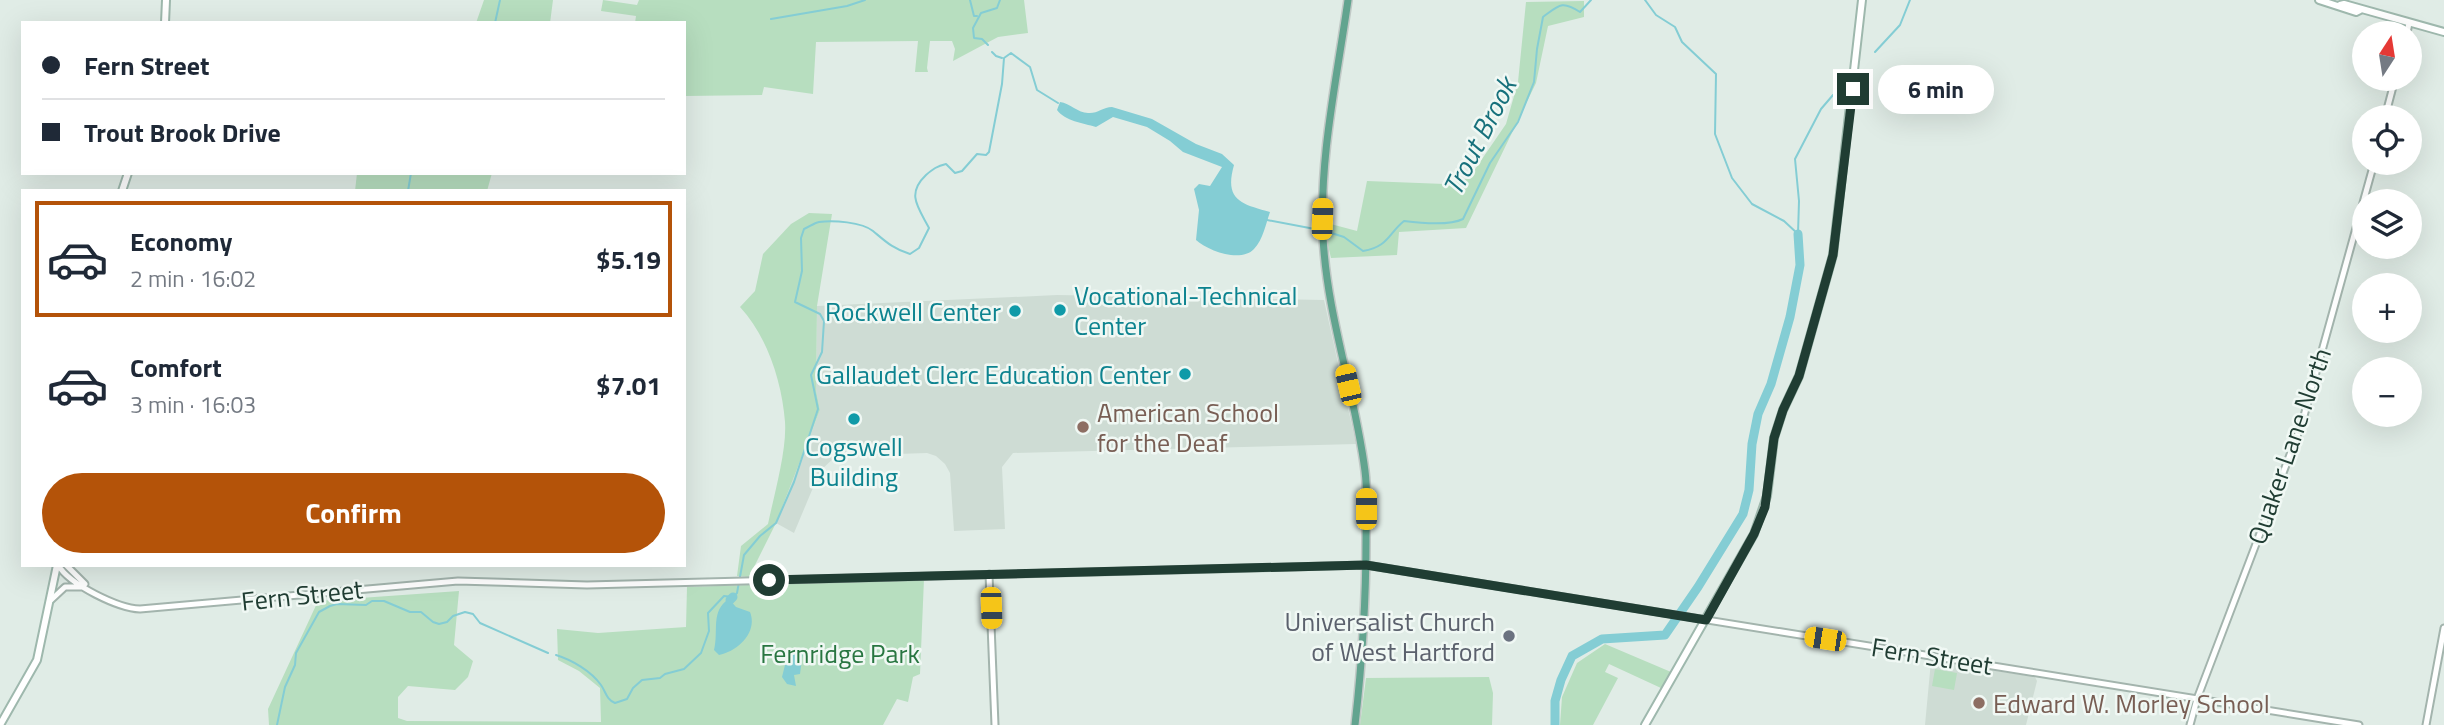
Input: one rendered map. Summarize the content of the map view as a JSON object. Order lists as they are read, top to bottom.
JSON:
{
  "streets": {
    "street": ["Quaker Lane North", "Fern Street"]
  },
  "crossings": [
    ["Quaker Lane North", "Fern Street"]
  ],
  "water": ["Trout Brook"],
  "parks": ["Fernridge Park"],
  "places": [
    "Vocational-Technical Center",
    "Rockwell Center",
    "Gallaudet Clerc Education Center",
    "Cogswell Building",
    "American School for the Deaf",
    "Universalist Church of West Hartford",
    "Edward W. Morley School"
  ],
  "north": "top",
  "page": {
    "map_buttons": ["+", "−"],
    "banner": ["Fern Street", "Trout Brook Drive"],
    "bubble": "6 min",
    "list": [
      {
        "name": "Economy",
        "note": "2 min · 16:02",
        "value": "$5.19"
      },
      {
        "name": "Comfort",
        "note": "3 min · 16:03",
        "value": "$7.01"
      }
    ],
    "buttons": "Confirm"
  }
}
